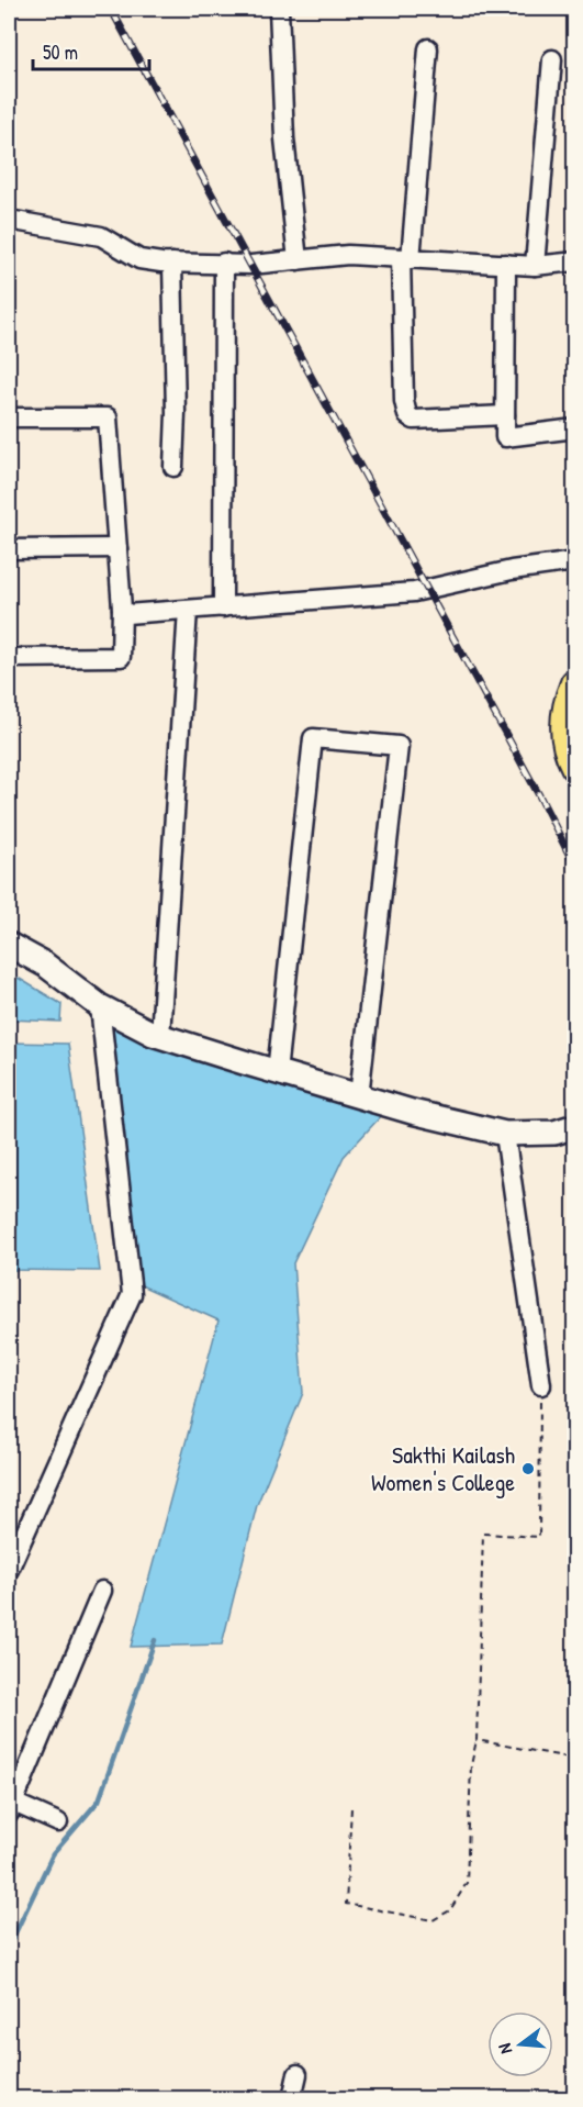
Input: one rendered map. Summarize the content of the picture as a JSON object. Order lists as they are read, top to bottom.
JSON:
{
  "places": ["Sakthi Kailash Women's College"],
  "scale_bar": "50 m",
  "north": "left"
}
